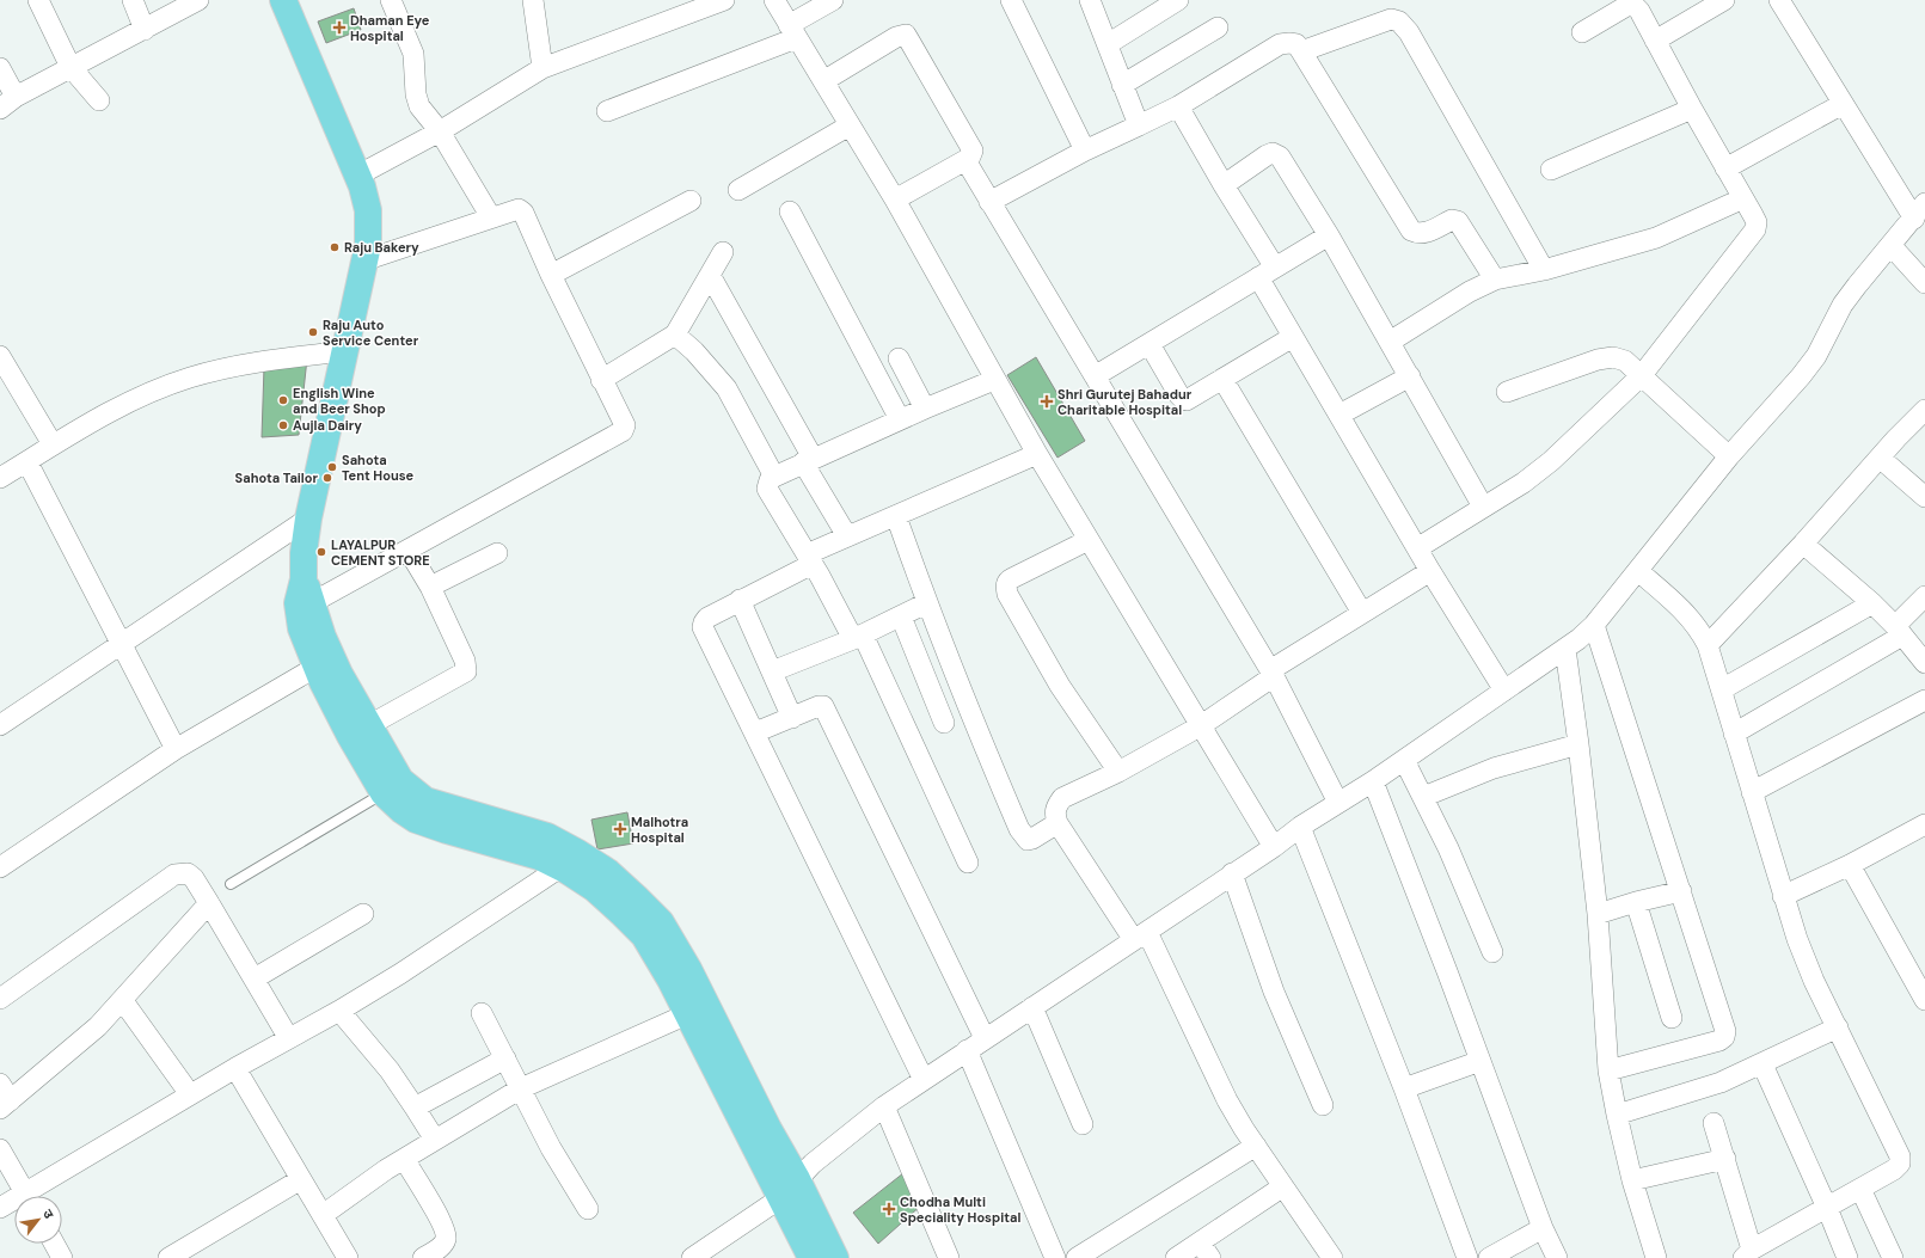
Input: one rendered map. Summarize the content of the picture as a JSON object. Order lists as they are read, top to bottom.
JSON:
{
  "places": {
    "health": [
      "Dhaman Eye Hospital",
      "Shri Gurutej Bahadur Charitable Hospital",
      "Malhotra Hospital",
      "Chodha Multi Speciality Hospital"
    ],
    "other": [
      "Raju Bakery",
      "Raju Auto Service Center",
      "English Wine and Beer Shop",
      "Aujla Dairy",
      "Sahota Tent House",
      "Sahota Tailor",
      "LAYALPUR CEMENT STORE"
    ]
  },
  "north": "top right"
}
